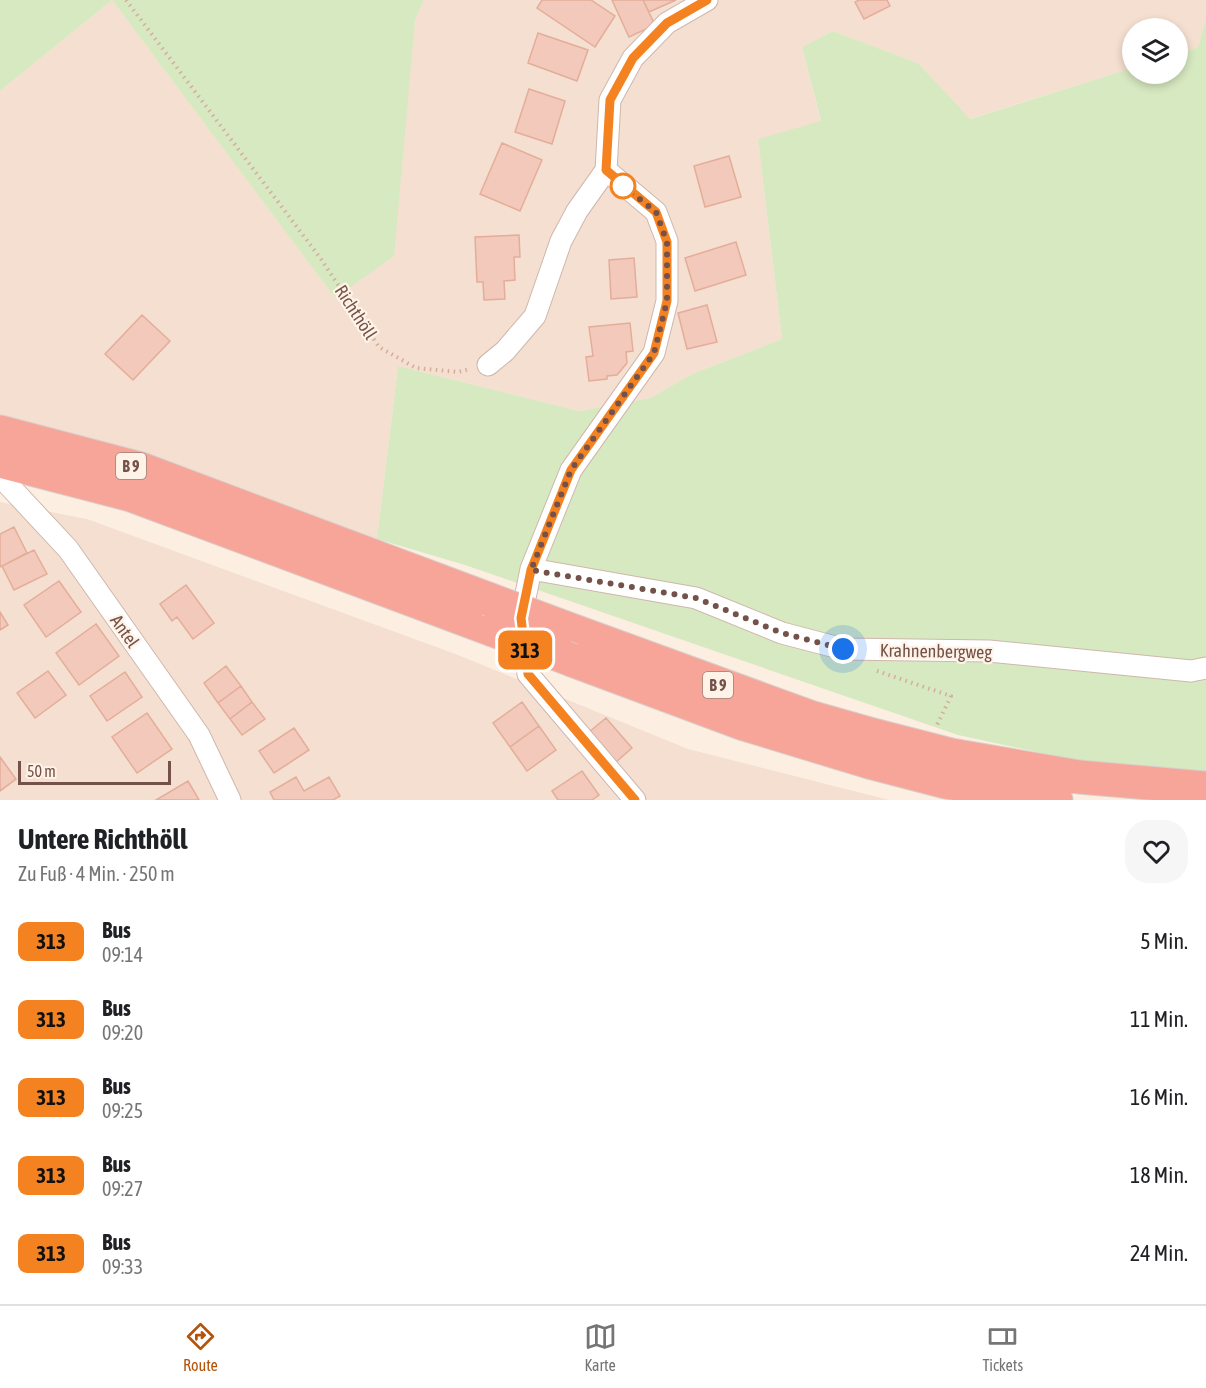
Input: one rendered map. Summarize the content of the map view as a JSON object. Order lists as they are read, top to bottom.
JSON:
{
  "streets": {
    "highway": ["B 9"],
    "street": ["Antel", "Krahnenbergweg"],
    "path": ["Richthöll"]
  },
  "lines": ["bus line 313"],
  "scale_bar": "50 m",
  "page": {
    "on_map": "313",
    "scale": "50 m",
    "heading": ["Untere Richthöll", "Zu Fuß · 4 Min. · 250 m"],
    "list": [
      {
        "mark": "313",
        "name": "Bus",
        "note": "09:14",
        "value": "5 Min."
      },
      {
        "mark": "313",
        "name": "Bus",
        "note": "09:20",
        "value": "11 Min."
      },
      {
        "mark": "313",
        "name": "Bus",
        "note": "09:25",
        "value": "16 Min."
      },
      {
        "mark": "313",
        "name": "Bus",
        "note": "09:27",
        "value": "18 Min."
      },
      {
        "mark": "313",
        "name": "Bus",
        "note": "09:33",
        "value": "24 Min."
      }
    ],
    "tabs": ["Route", "Karte", "Tickets"]
  }
}
